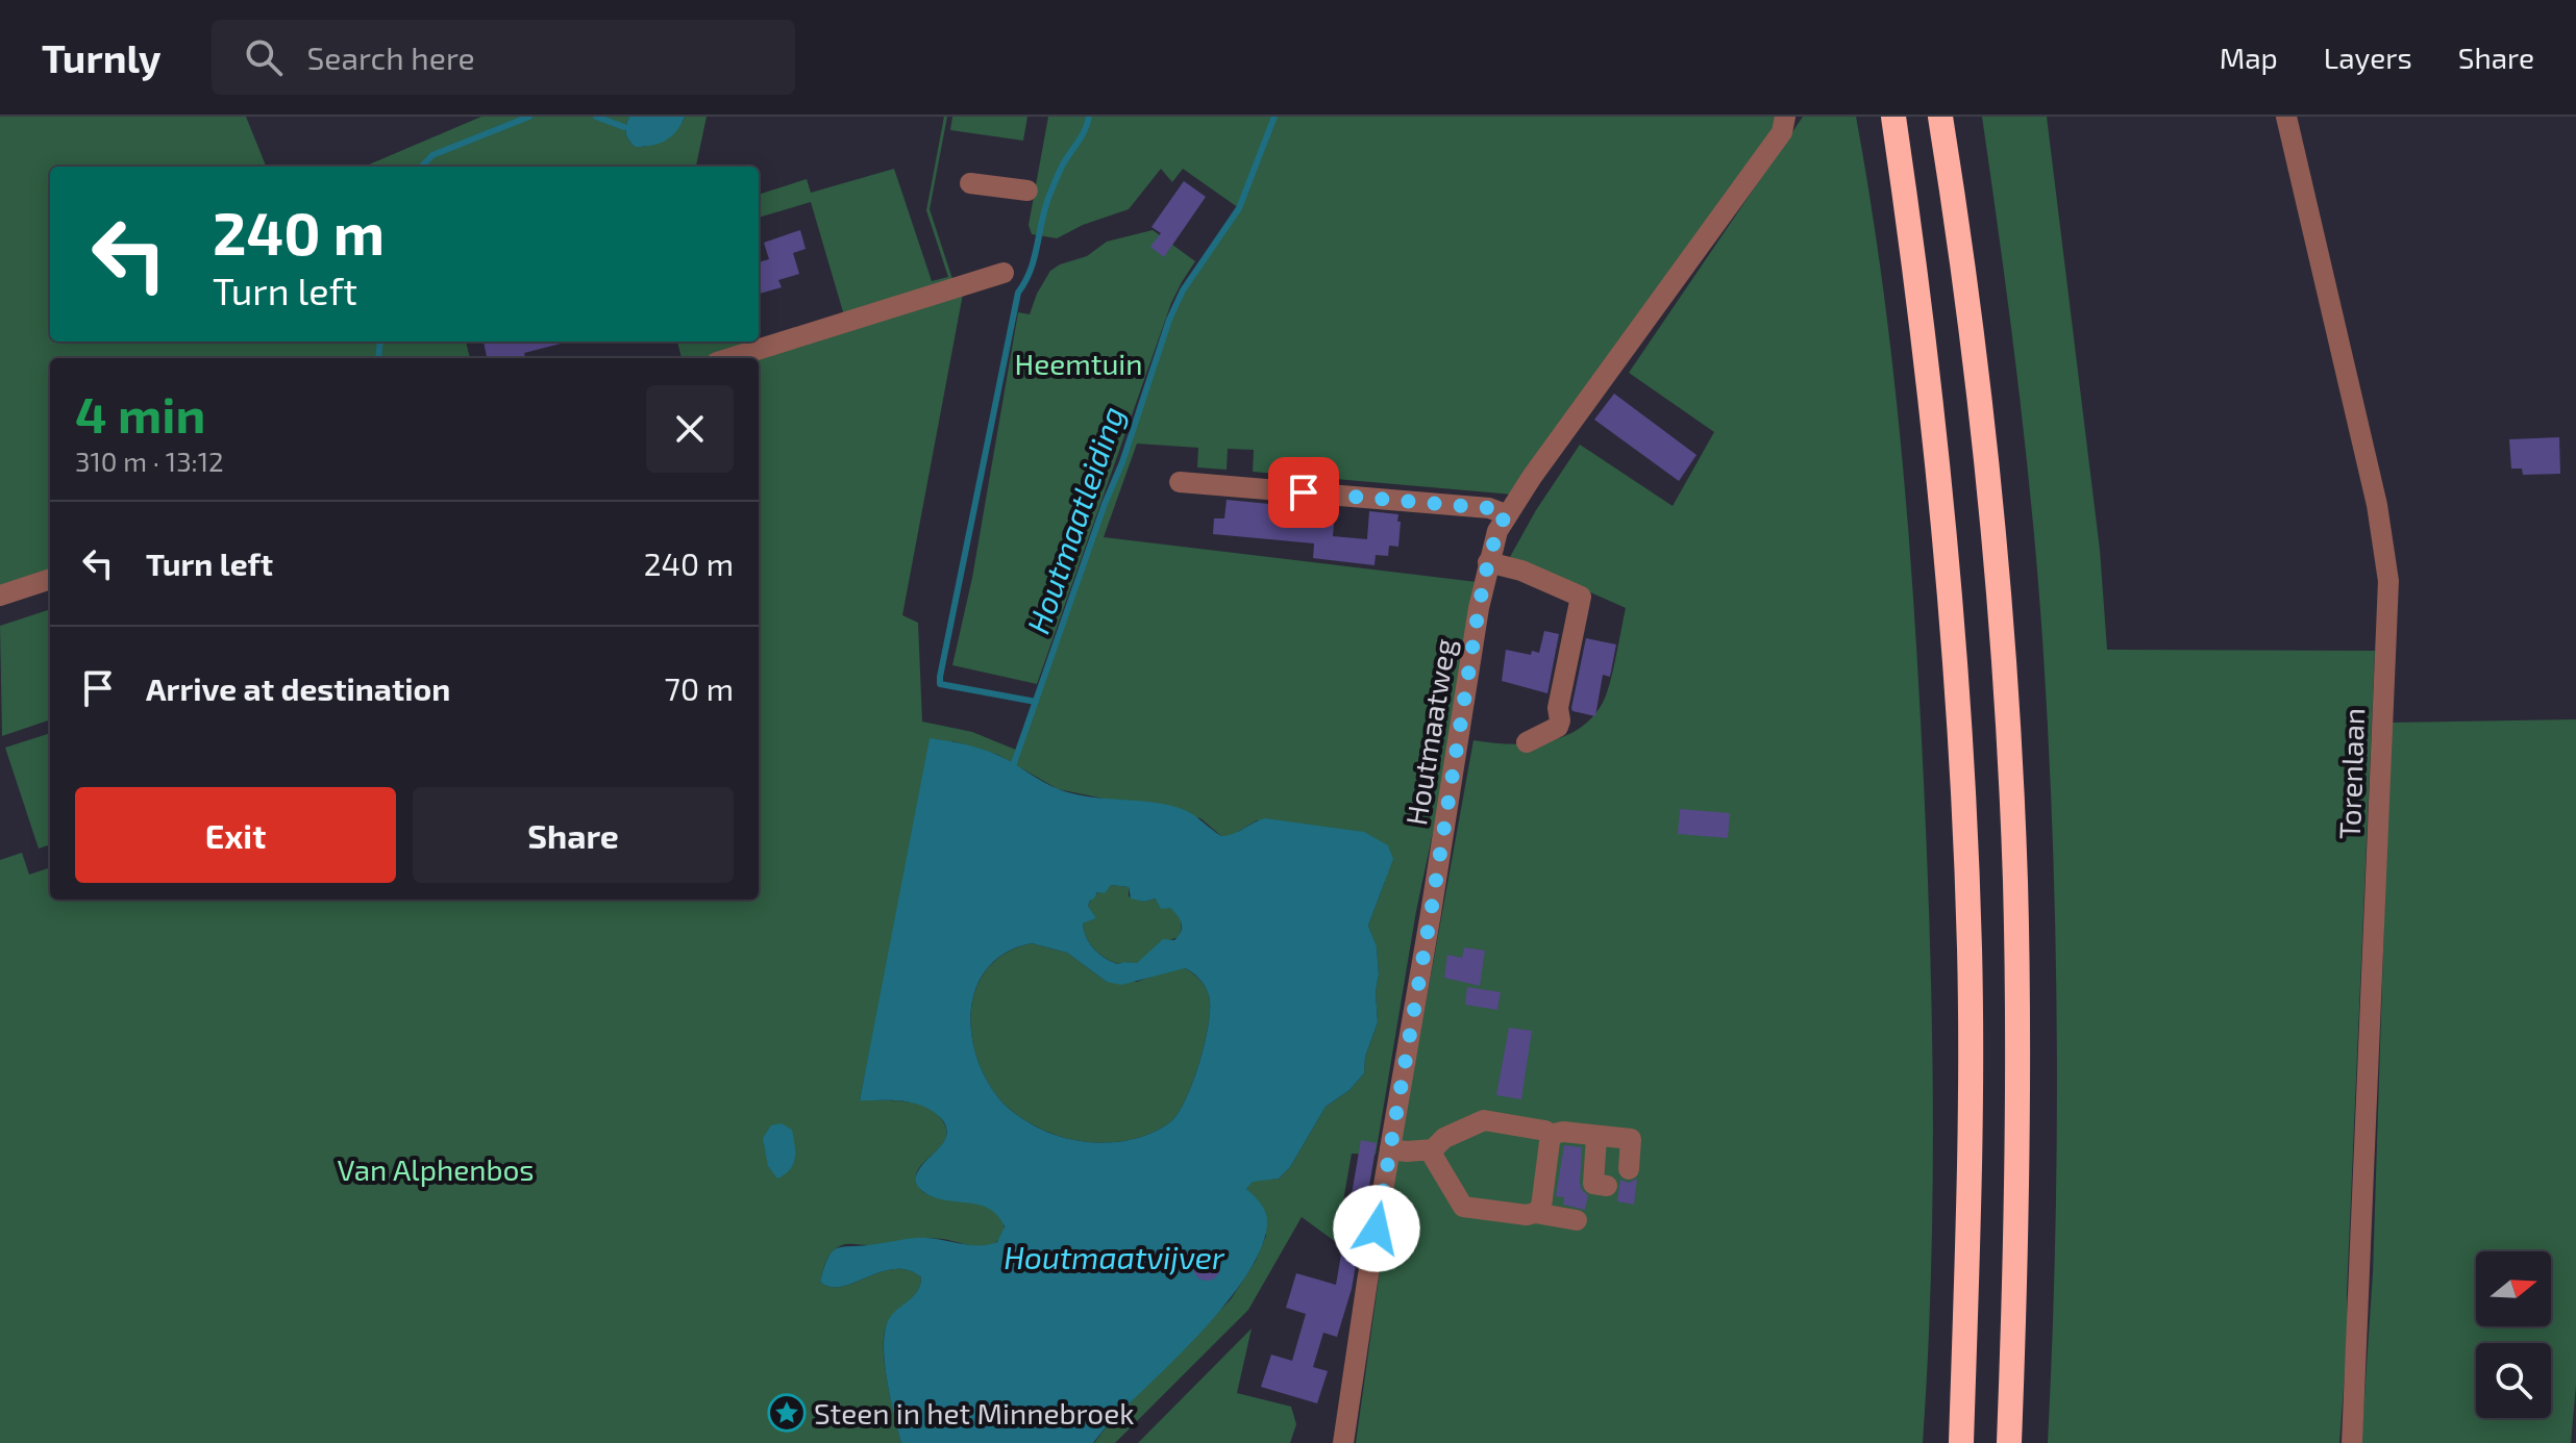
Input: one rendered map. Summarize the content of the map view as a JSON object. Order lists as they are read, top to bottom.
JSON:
{
  "streets": {
    "street": ["Houtmaatweg", "Torenlaan"]
  },
  "water": ["Houtmaatleiding", "Houtmaatvijver"],
  "parks": ["Heemtuin", "Van Alphenbos"],
  "places": {
    "place": ["Steen in het Minnebroek"]
  },
  "north": "right",
  "page": {
    "header": "Turnly",
    "search": "Search here",
    "nav": ["Map", "Layers", "Share"],
    "turn": ["240 m", "Turn left"],
    "heading": ["4 min", "310 m · 13:12"],
    "list": [
      {
        "name": "Turn left",
        "value": "240 m"
      },
      {
        "name": "Arrive at destination",
        "value": "70 m"
      }
    ],
    "buttons": ["Exit", "Share"]
  }
}
